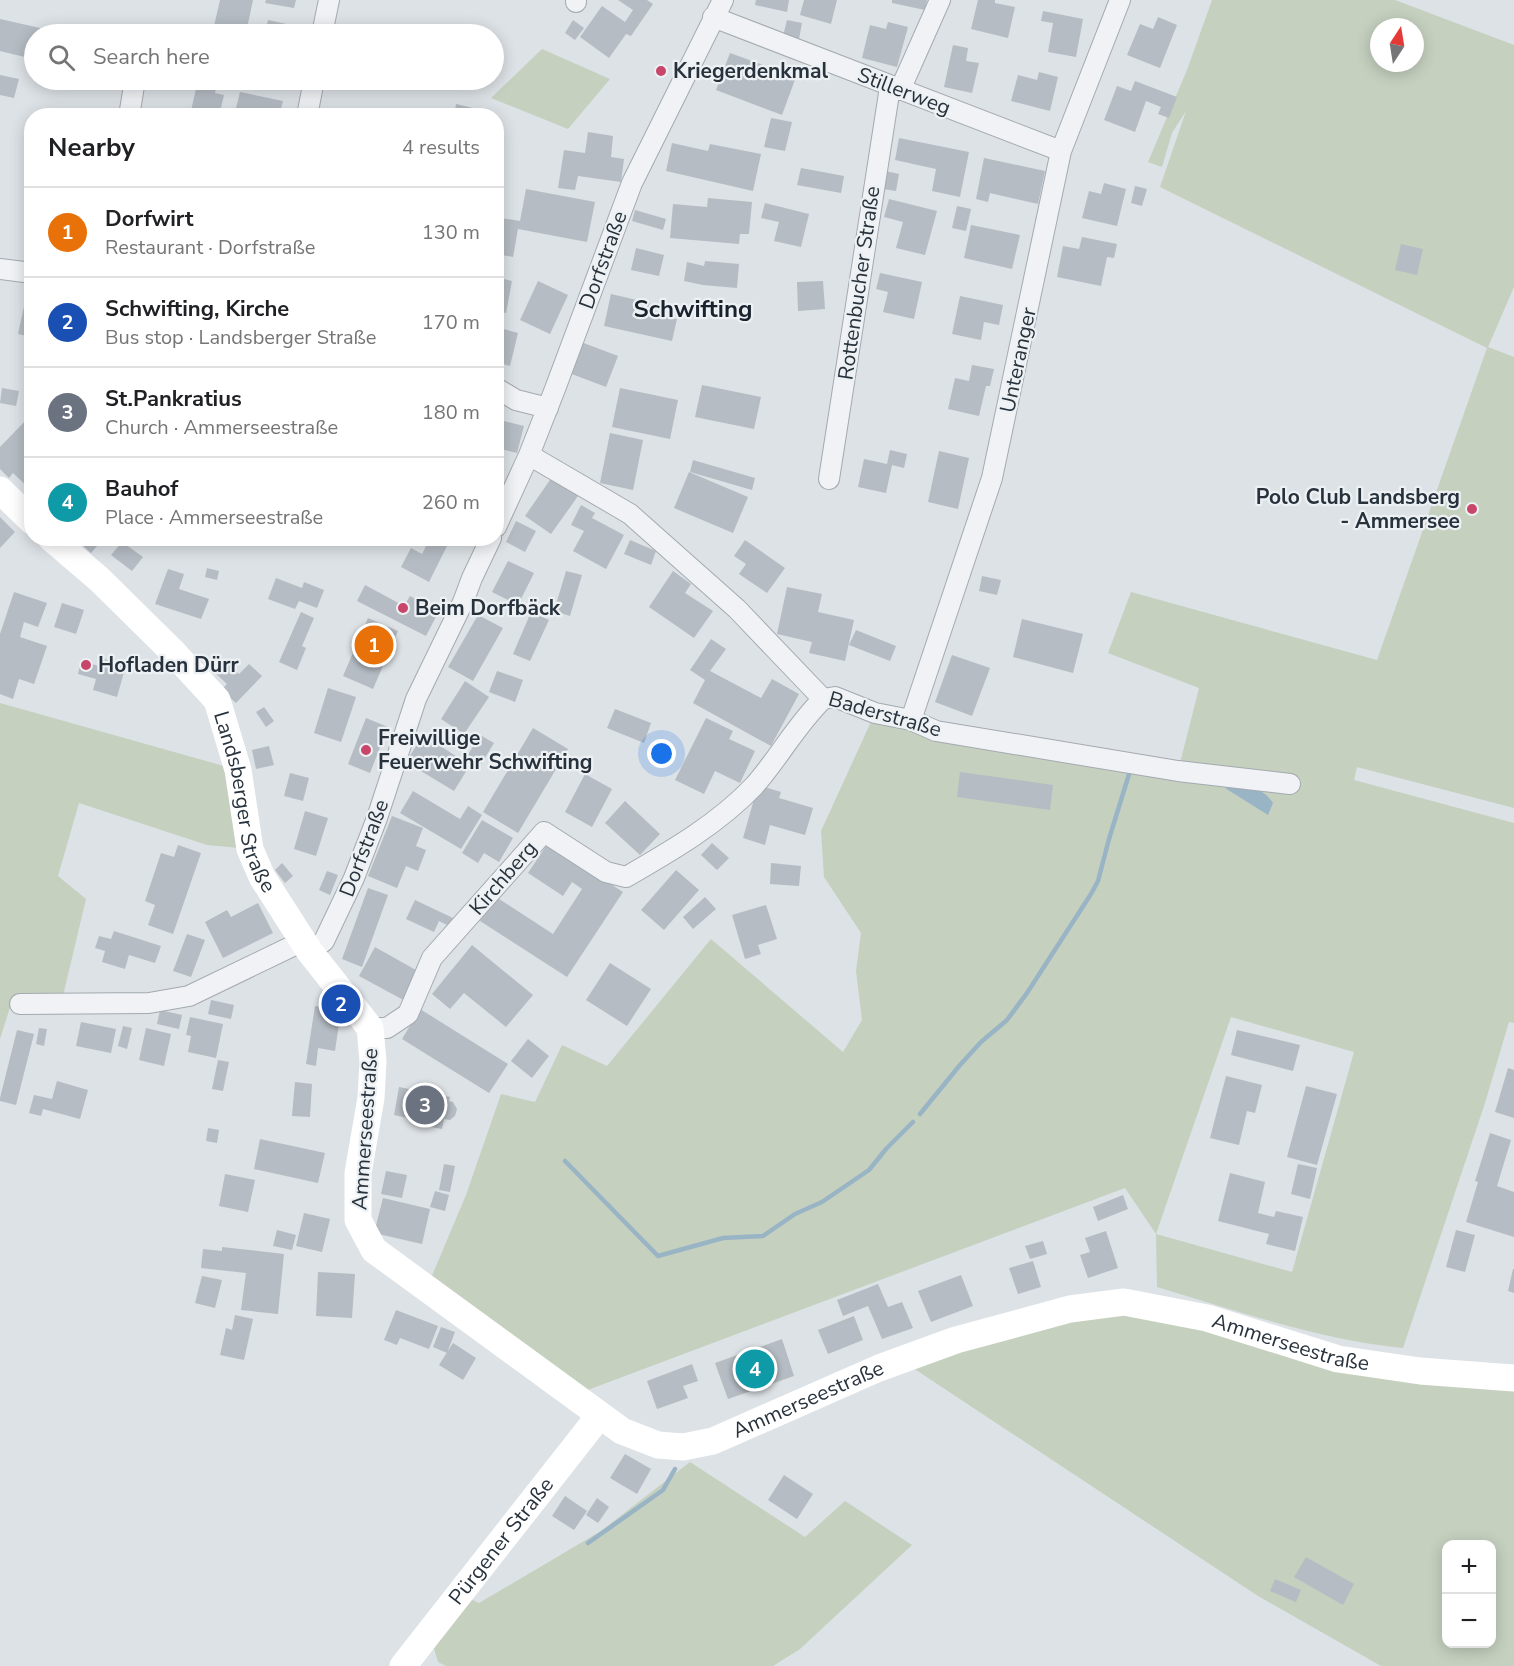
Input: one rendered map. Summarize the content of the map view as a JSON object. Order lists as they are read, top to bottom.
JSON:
{
  "streets": {
    "street": [
      "Stillerweg",
      "Dorfstraße",
      "Rottenbucher Straße",
      "Unteranger",
      "Baderstraße",
      "Landsberger Straße",
      "Kirchberg",
      "Ammerseestraße",
      "Pürgener Straße"
    ]
  },
  "crossings": [
    ["Stillerweg", "Dorfstraße"],
    ["Stillerweg", "Rottenbucher Straße"],
    ["Stillerweg", "Unteranger"],
    ["Dorfstraße", "Baderstraße"],
    ["Dorfstraße", "Landsberger Straße"],
    ["Unteranger", "Baderstraße"],
    ["Baderstraße", "Kirchberg"],
    ["Landsberger Straße", "Kirchberg"],
    ["Landsberger Straße", "Ammerseestraße"],
    ["Kirchberg", "Ammerseestraße"],
    ["Ammerseestraße", "Pürgener Straße"]
  ],
  "districts": ["Schwifting"],
  "places": [
    "Kriegerdenkmal",
    "Polo Club Landsberg - Ammersee",
    "Beim Dorfbäck",
    "Hofladen Dürr",
    "Freiwillige Feuerwehr Schwifting"
  ],
  "north": "top",
  "page": {
    "search": "Search here",
    "heading": ["Nearby", "4 results"],
    "list": [
      {
        "mark": "1",
        "name": "Dorfwirt",
        "note": "Restaurant · Dorfstraße",
        "value": "130 m"
      },
      {
        "mark": "2",
        "name": "Schwifting, Kirche",
        "note": "Bus stop · Landsberger Straße",
        "value": "170 m"
      },
      {
        "mark": "3",
        "name": "St.Pankratius",
        "note": "Church · Ammerseestraße",
        "value": "180 m"
      },
      {
        "mark": "4",
        "name": "Bauhof",
        "note": "Place · Ammerseestraße",
        "value": "260 m"
      }
    ],
    "pins": [
      "1",
      "2",
      "3",
      "4"
    ],
    "map_buttons": ["+", "−"]
  }
}
